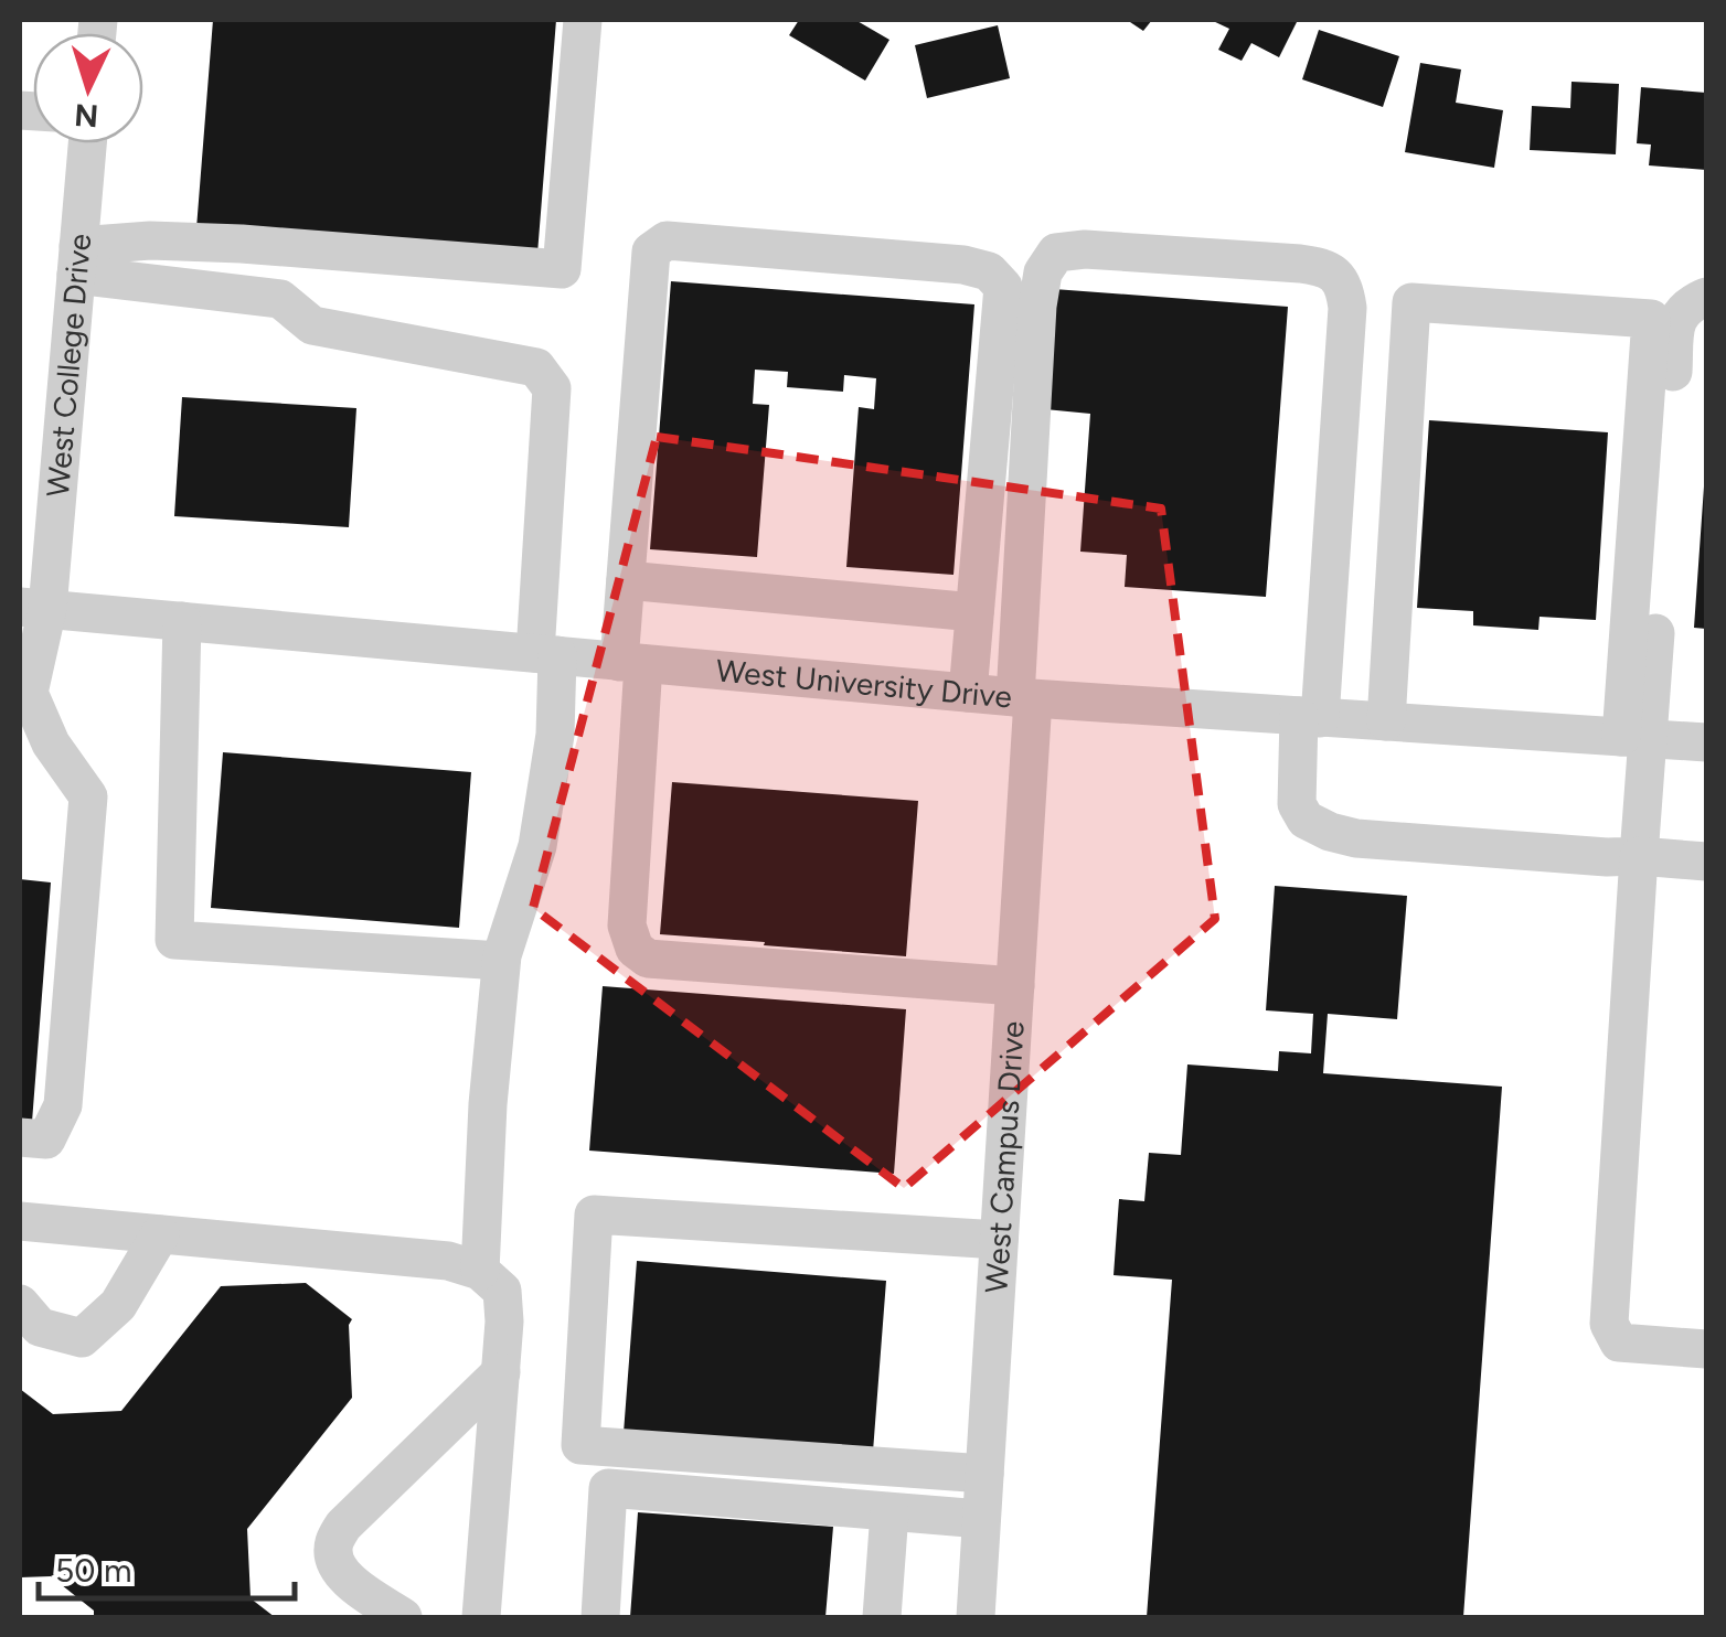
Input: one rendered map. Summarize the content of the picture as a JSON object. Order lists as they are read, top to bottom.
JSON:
{
  "streets": {
    "street": ["West College Drive", "West University Drive", "West Campus Drive"]
  },
  "crossings": [
    ["West College Drive", "West University Drive"],
    ["West University Drive", "West Campus Drive"]
  ],
  "scale_bar": "50 m",
  "north": "bottom"
}
